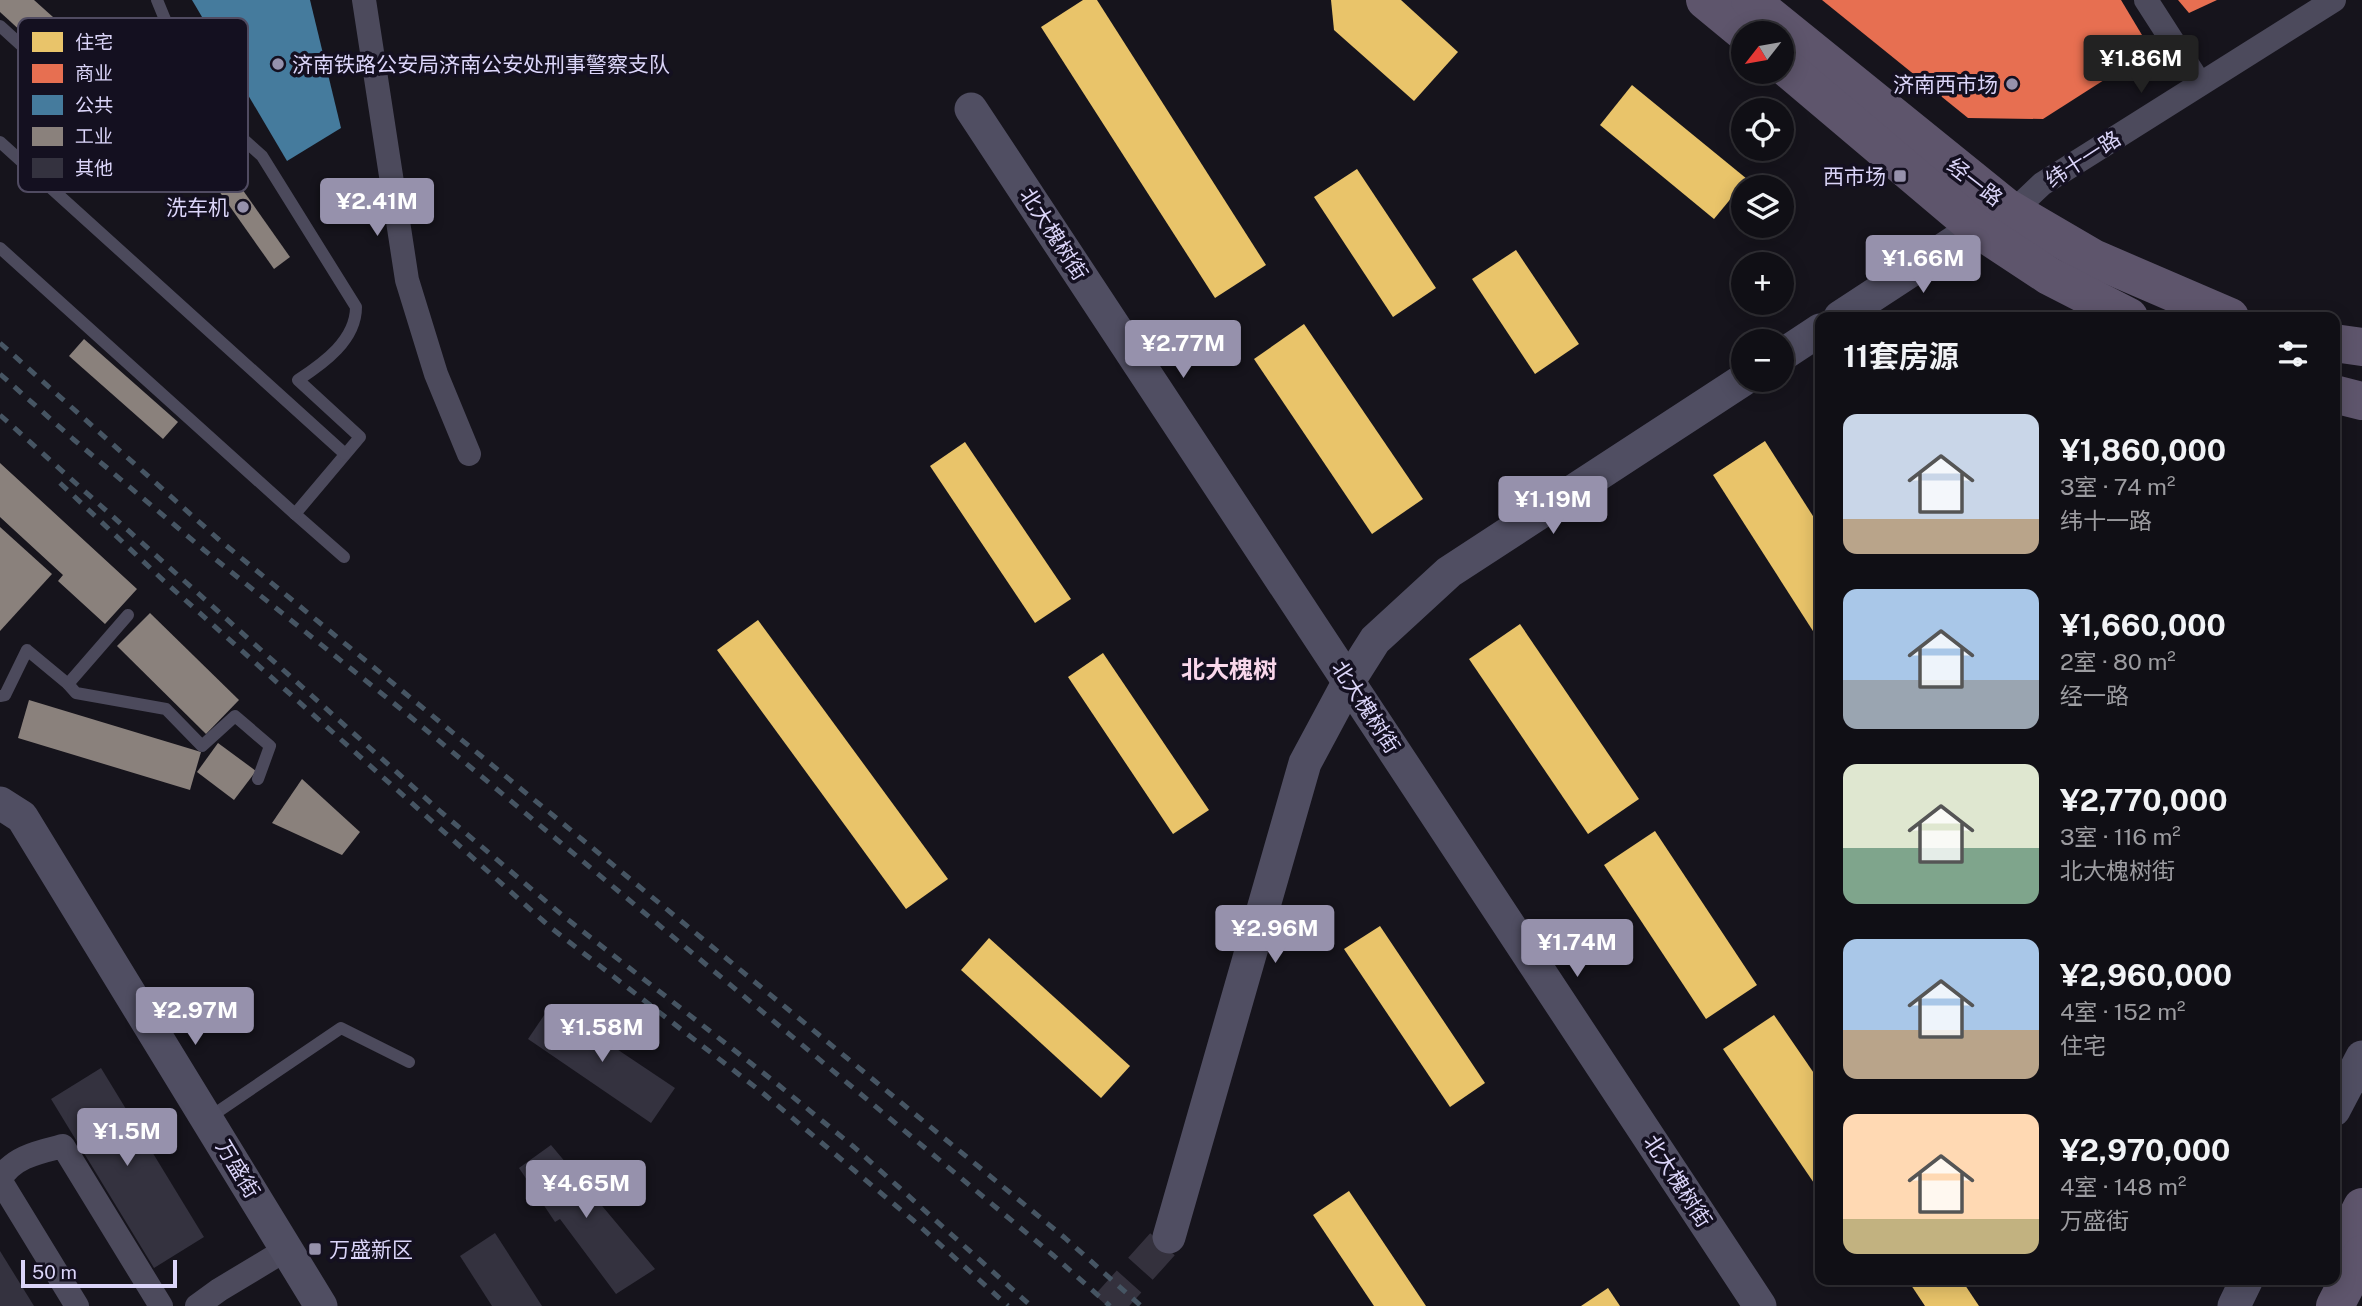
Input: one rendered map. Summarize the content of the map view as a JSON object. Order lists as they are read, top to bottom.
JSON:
{
  "streets": {
    "main road": ["经一路"],
    "street": ["纬十一路", "北大槐树街", "万盛街"]
  },
  "crossings": [
    ["纬十一路", "经一路"]
  ],
  "districts": ["北大槐树"],
  "places": {
    "other": ["济南铁路公安局济南公安处刑事警察支队", "济南西市场", "洗车机"],
    "transit": ["西市场", "万盛新区"]
  },
  "legend": [
    "住宅",
    "商业",
    "公共",
    "工业",
    "其他"
  ],
  "scale_bar": "50 m",
  "north": "bottom left",
  "page": {
    "map_buttons": ["+", "−"],
    "price": [
      "¥1.86M",
      "¥2.41M",
      "¥1.66M",
      "¥2.77M",
      "¥1.19M",
      "¥2.96M",
      "¥1.74M",
      "¥2.97M",
      "¥1.58M",
      "¥1.5M",
      "¥4.65M"
    ],
    "heading": "11套房源",
    "list": [
      {
        "name": "¥1,860,000",
        "note": "3室 · 74 m² · 纬十一路"
      },
      {
        "name": "¥1,660,000",
        "note": "2室 · 80 m² · 经一路"
      },
      {
        "name": "¥2,770,000",
        "note": "3室 · 116 m² · 北大槐树街"
      },
      {
        "name": "¥2,960,000",
        "note": "4室 · 152 m² · 住宅"
      },
      {
        "name": "¥2,970,000",
        "note": "4室 · 148 m² · 万盛街"
      }
    ],
    "scale": "50 m"
  }
}
